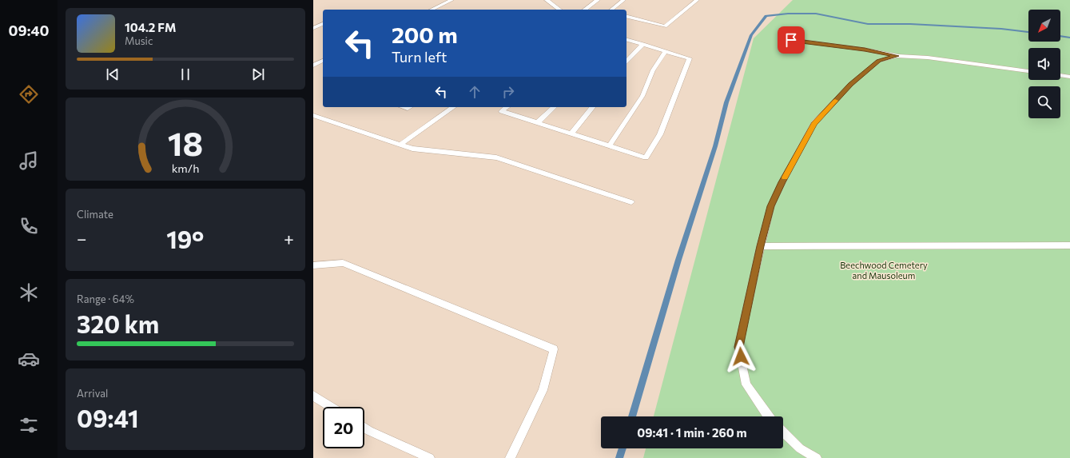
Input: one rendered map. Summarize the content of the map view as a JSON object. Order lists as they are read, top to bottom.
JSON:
{
  "parks": ["Beechwood Cemetery and Mausoleum"],
  "north": "bottom left",
  "page": {
    "tabs": "09:40",
    "turn": ["200 m", "Turn left"],
    "song": ["104.2 FM", "Music"],
    "tile": [
      "Climate",
      ["Range · 64%", "320 km"],
      ["Arrival", "09:41"]
    ],
    "heat": ["−", "19°", "+"],
    "limit": "20",
    "trip": "09:41 · 1 min · 260 m",
    "gauge": ["18", "km/h"]
  }
}
